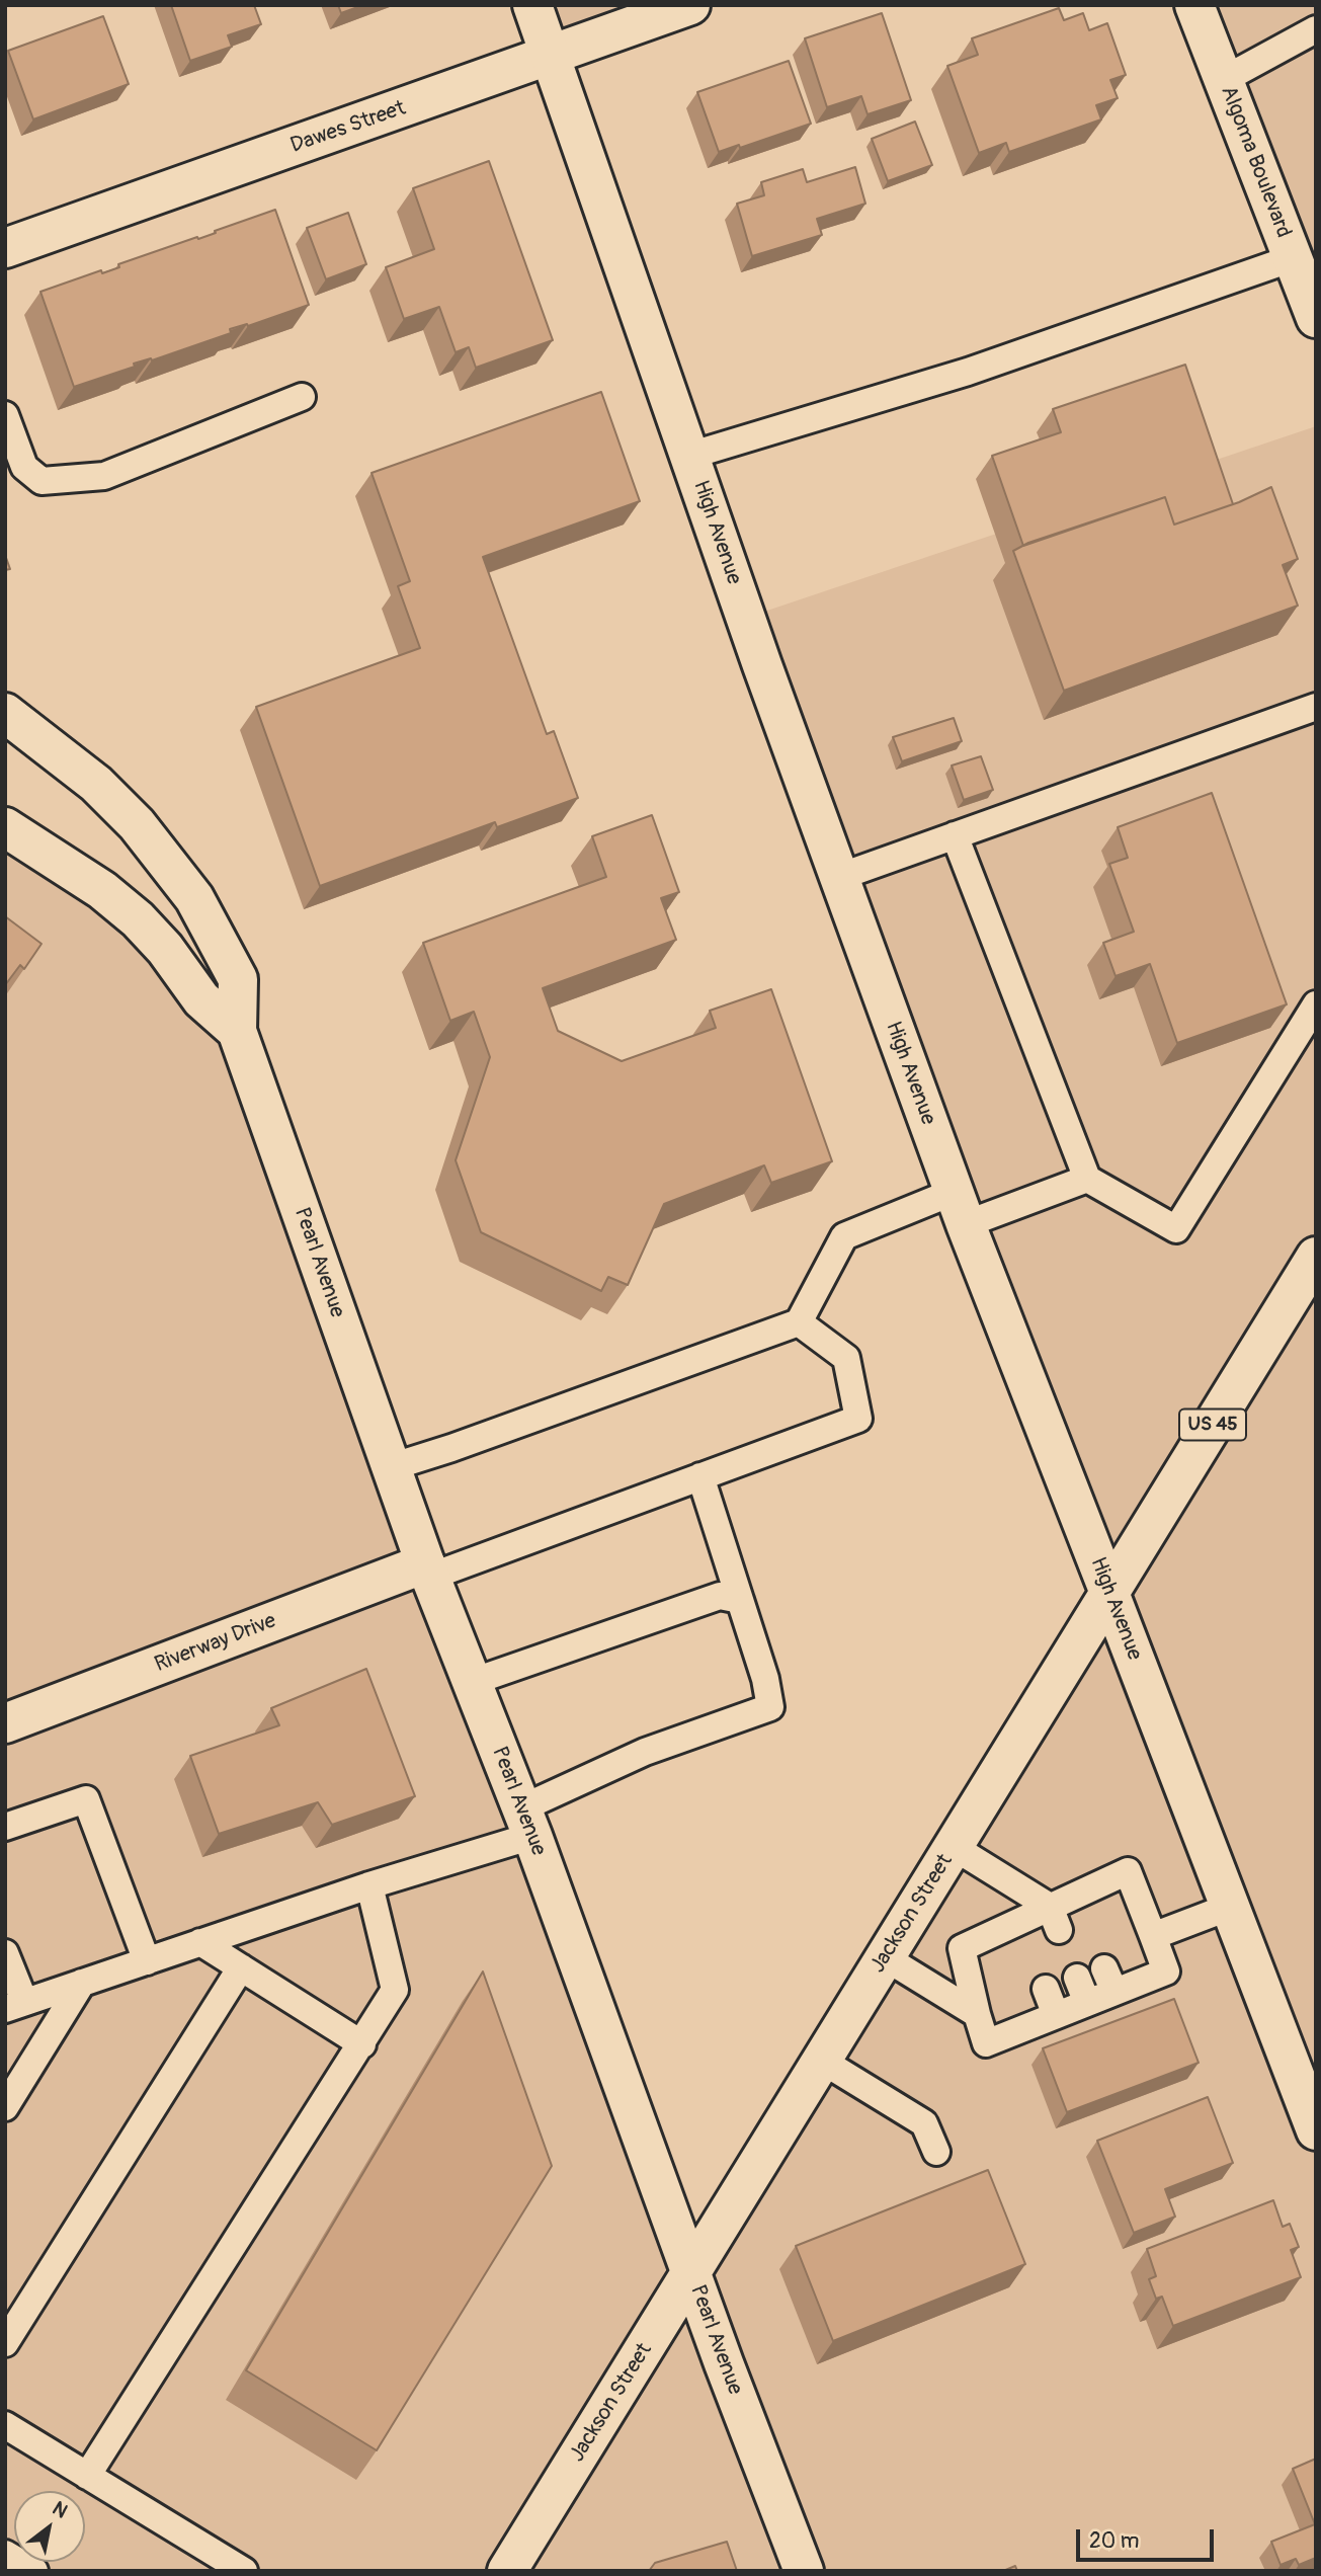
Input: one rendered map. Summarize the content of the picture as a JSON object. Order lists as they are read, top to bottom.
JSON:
{
  "streets": {
    "main road": [
      "Dawes Street",
      "Algoma Boulevard",
      "High Avenue",
      "Pearl Avenue",
      "US 45",
      "Riverway Drive",
      "Jackson Street"
    ]
  },
  "crossings": [
    ["Dawes Street", "High Avenue"],
    ["High Avenue", "Jackson Street"],
    ["Pearl Avenue", "Riverway Drive"],
    ["Pearl Avenue", "Jackson Street"]
  ],
  "scale_bar": "20 m",
  "north": "top right"
}
